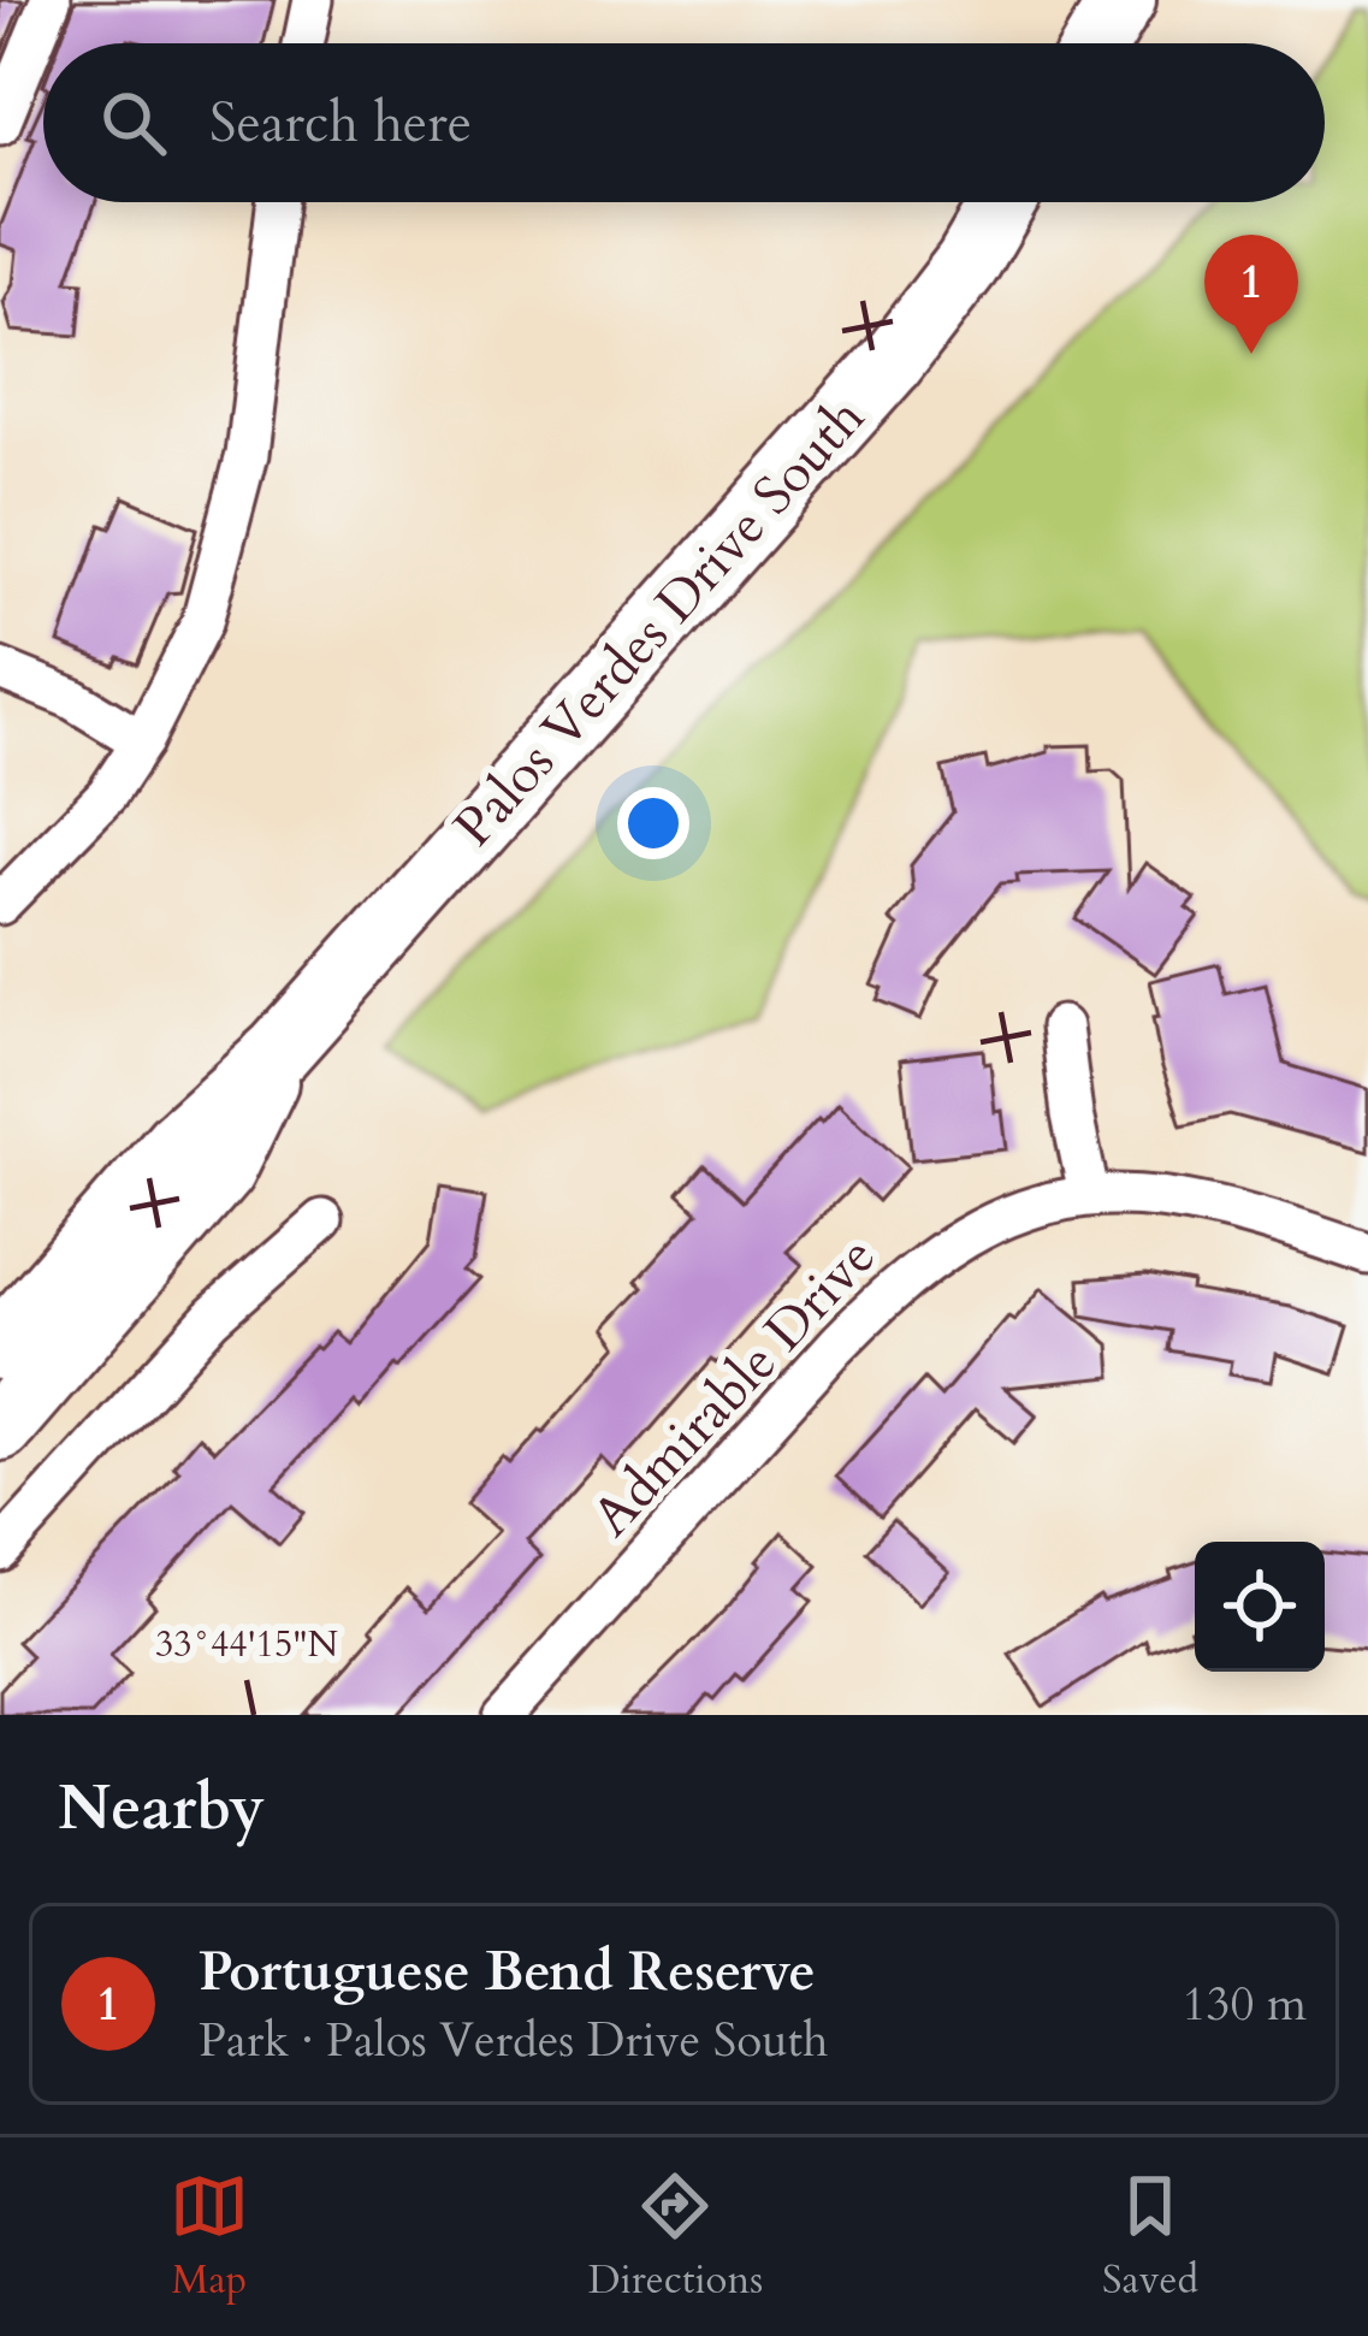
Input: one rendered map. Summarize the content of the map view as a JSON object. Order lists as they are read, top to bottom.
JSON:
{
  "streets": {
    "main road": ["Palos Verdes Drive South"],
    "street": ["Admirable Drive"]
  },
  "page": {
    "search": "Search here",
    "pins": "1",
    "heading": "Nearby",
    "list": [
      {
        "mark": "1",
        "name": "Portuguese Bend Reserve",
        "note": "Park · Palos Verdes Drive South",
        "value": "130 m"
      }
    ],
    "nav": ["Map", "Directions", "Saved"]
  },
  "coordinates": ["33°44'15\"N"]
}
